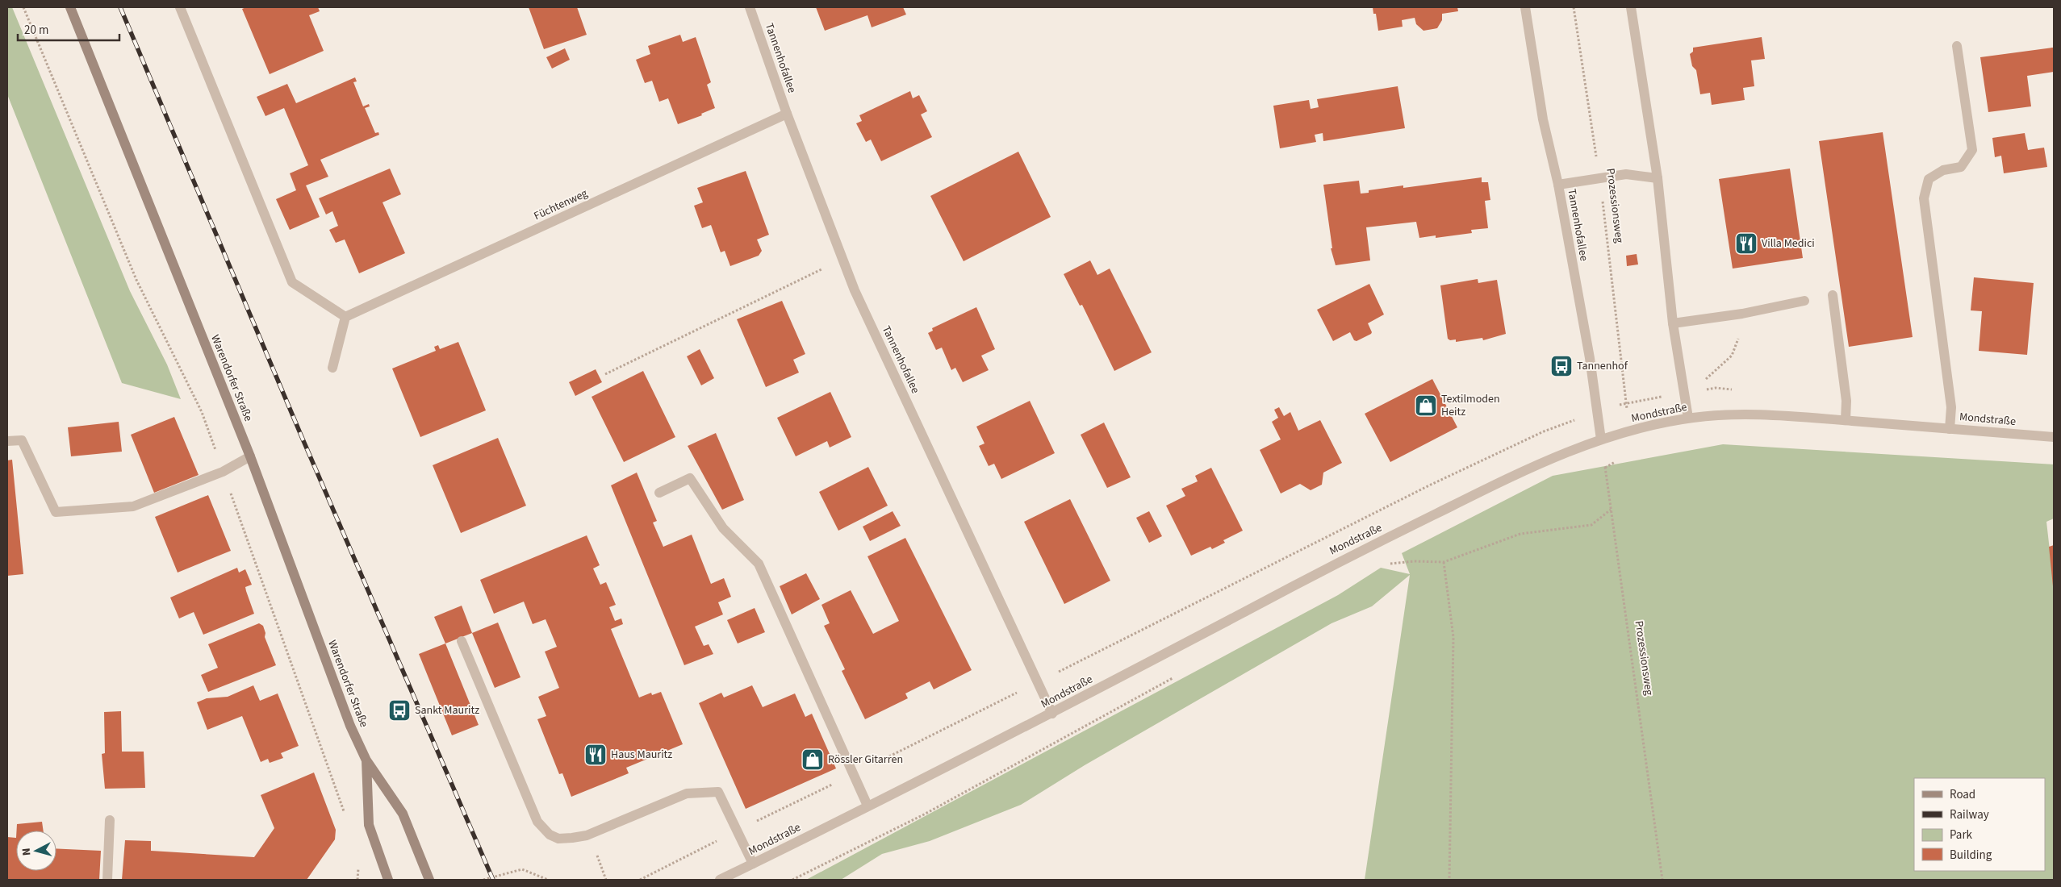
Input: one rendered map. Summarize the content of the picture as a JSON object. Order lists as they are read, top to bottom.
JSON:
{
  "streets": {
    "main road": ["Warendorfer Straße"],
    "street": ["Tannenhofallee", "Füchtenweg", "Mondstraße"],
    "path": ["Prozessionsweg"]
  },
  "crossings": [
    ["Tannenhofallee", "Füchtenweg"],
    ["Tannenhofallee", "Prozessionsweg"],
    ["Tannenhofallee", "Mondstraße"],
    ["Prozessionsweg", "Mondstraße"]
  ],
  "places": {
    "restaurant": ["Villa Medici", "Haus Mauritz"],
    "bus stop": ["Tannenhof", "Sankt Mauritz"],
    "shop": ["Textilmoden Heitz", "Rössler Gitarren"]
  },
  "legend": [
    "Road",
    "Railway",
    "Park",
    "Building"
  ],
  "scale_bar": "20 m",
  "north": "left"
}
